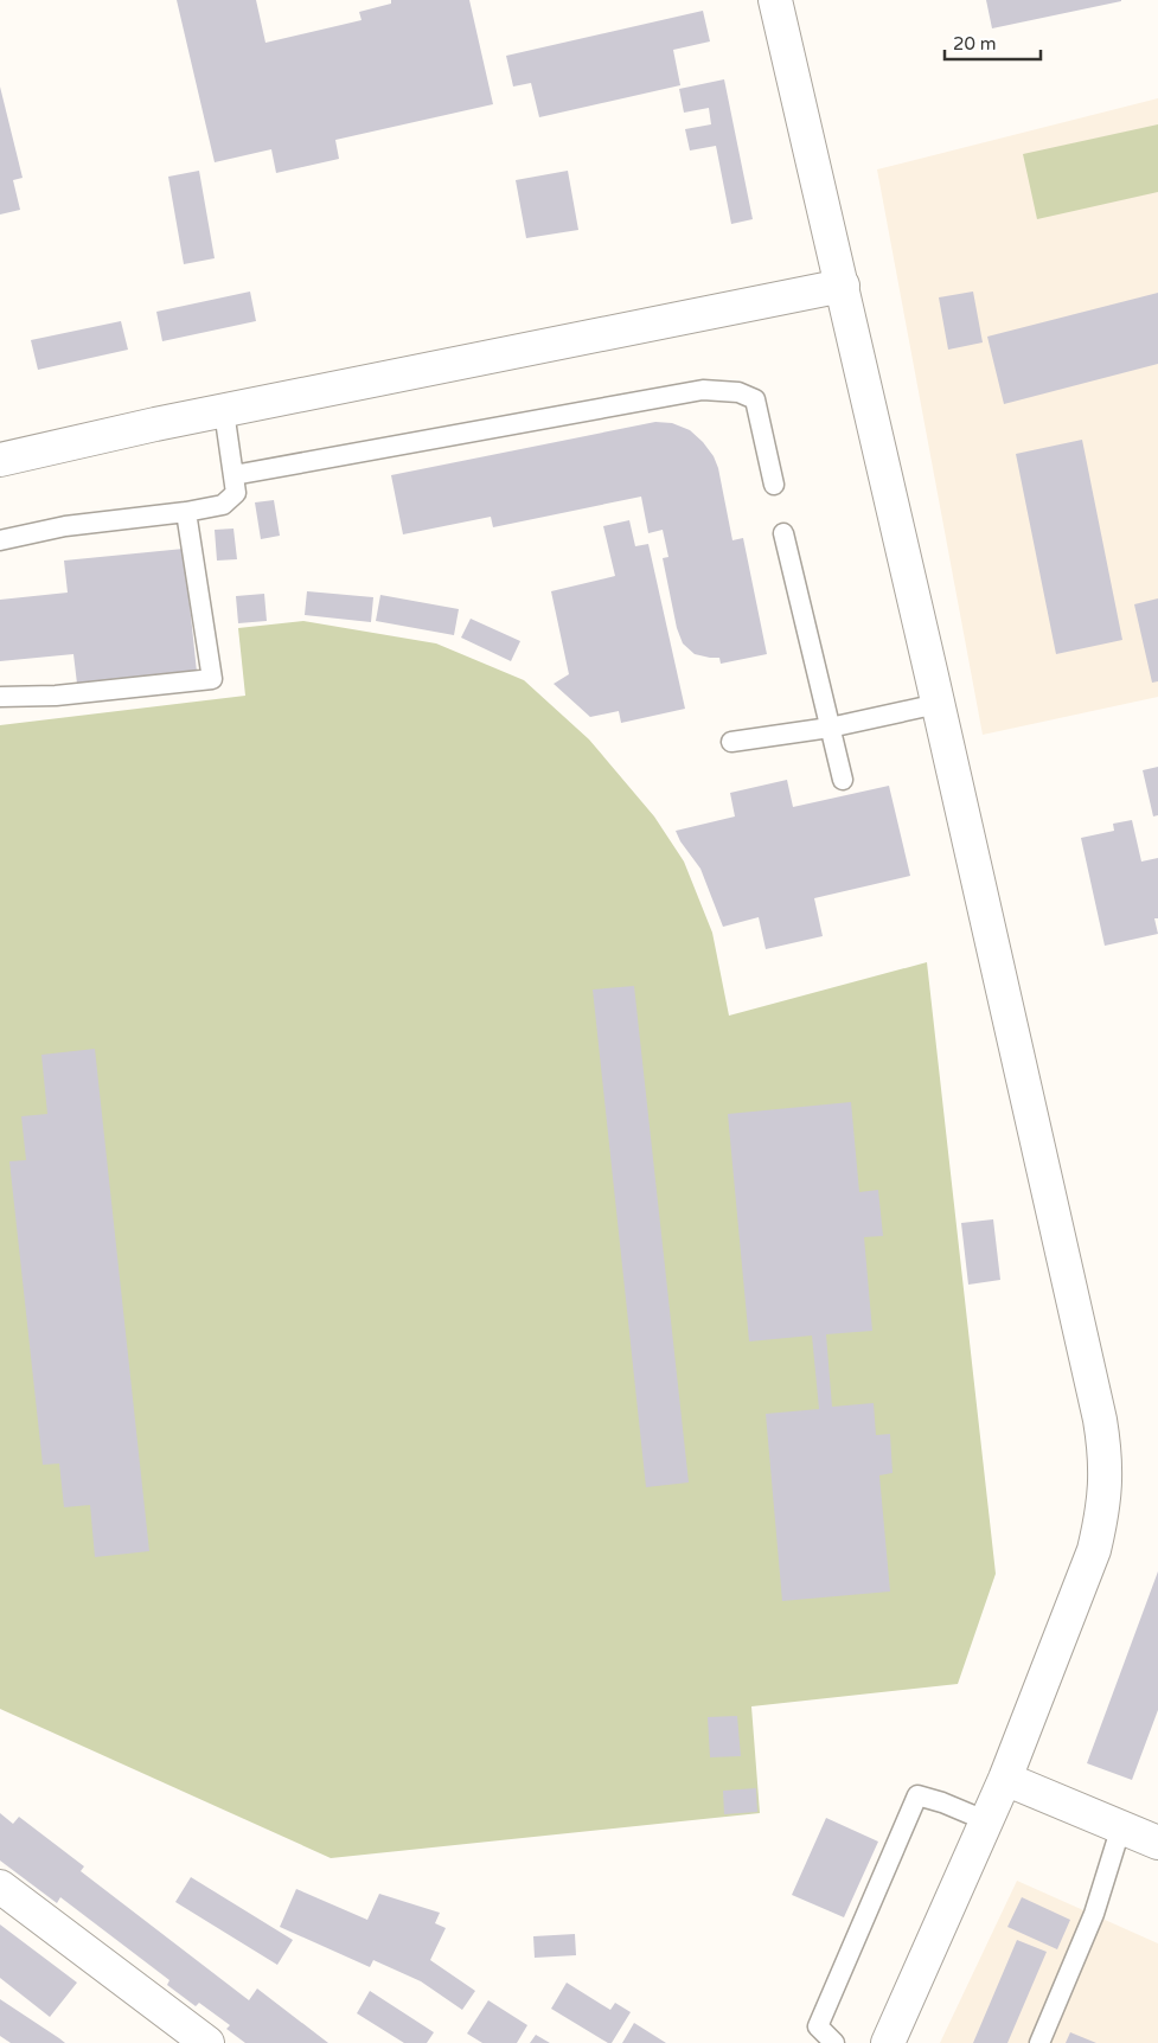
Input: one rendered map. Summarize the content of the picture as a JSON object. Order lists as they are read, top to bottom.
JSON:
{
  "scale_bar": "20 m"
}
